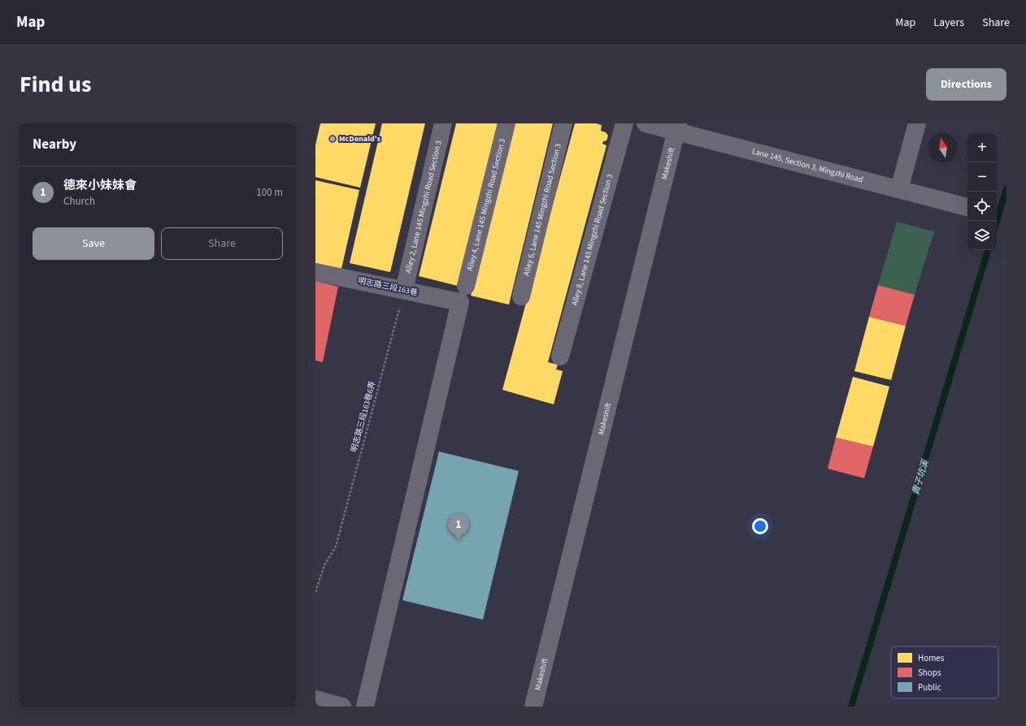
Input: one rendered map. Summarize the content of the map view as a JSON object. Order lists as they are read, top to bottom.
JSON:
{
  "streets": {
    "street": [
      "Makeshift",
      "Lane 145, Section 3, Mingzhi Road",
      "Alley 4, Lane 145 Mingzhi Road Section 3",
      "Alley 2, Lane 145 Mingzhi Road Section 3",
      "Alley 6, Lane 145 Mingzhi Road Section 3",
      "Alley 8, Lane 145 Mingzhi Road Section 3",
      "明志路三段163巷"
    ],
    "path": ["明志路三段163巷6弄"]
  },
  "crossings": [
    ["Makeshift", "Lane 145, Section 3, Mingzhi Road"],
    ["Alley 4, Lane 145 Mingzhi Road Section 3", "明志路三段163巷"],
    ["Alley 2, Lane 145 Mingzhi Road Section 3", "明志路三段163巷"],
    ["Alley 2, Lane 145 Mingzhi Road Section 3", "明志路三段163巷6弄"],
    ["明志路三段163巷", "明志路三段163巷6弄"]
  ],
  "water": ["貴子坑溪"],
  "places": ["McDonald's"],
  "legend": ["Homes", "Shops", "Public"],
  "north": "top",
  "page": {
    "header": "Map",
    "nav": ["Map", "Layers", "Share"],
    "title": "Find us",
    "buttons": [
      "Directions",
      ["Save", "Share"]
    ],
    "heading": "Nearby",
    "map_buttons": ["+", "−"],
    "list": [
      {
        "mark": "1",
        "name": "德來小妹妹會",
        "note": "Church",
        "value": "100 m"
      }
    ],
    "pins": "1"
  }
}
